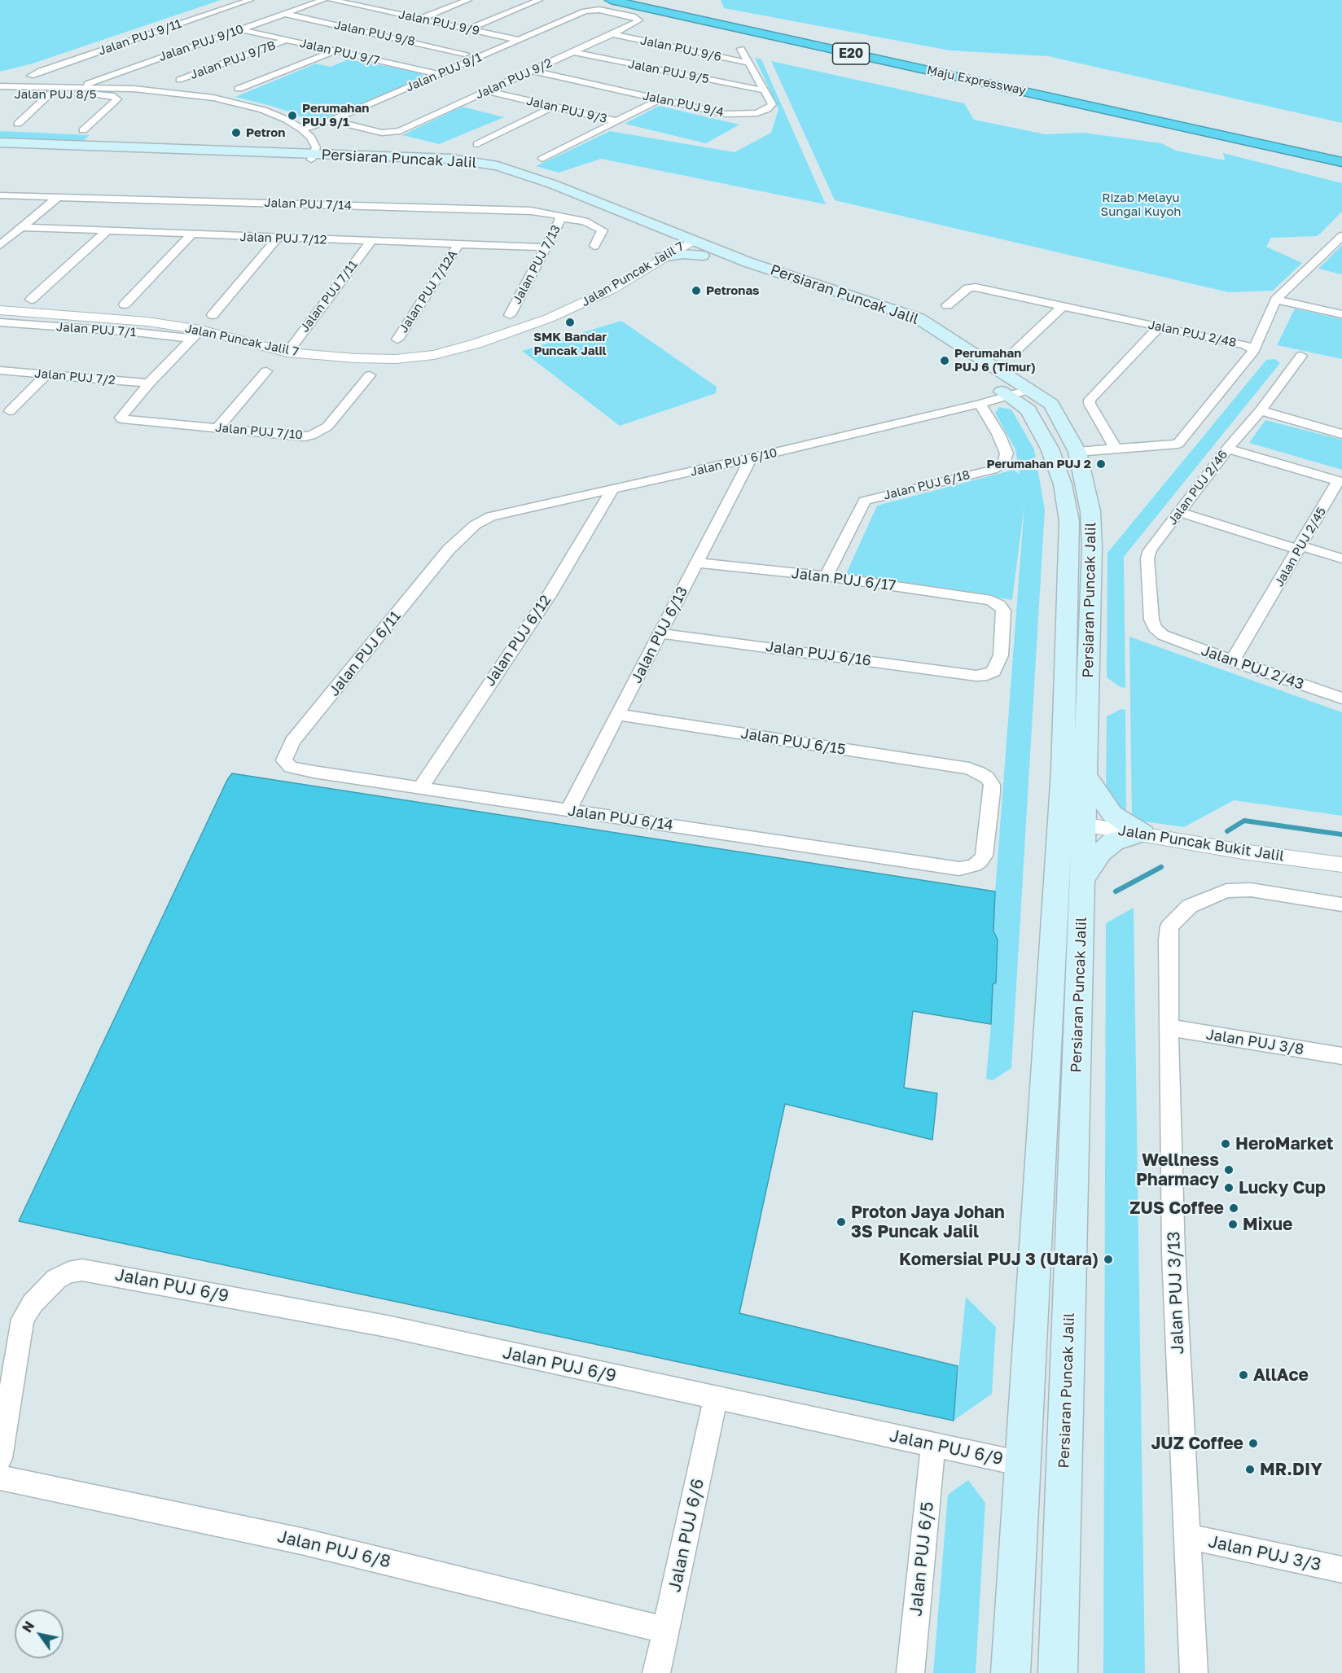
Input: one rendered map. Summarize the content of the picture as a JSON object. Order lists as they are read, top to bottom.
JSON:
{
  "streets": {
    "highway": ["E20", "Maju Expressway"],
    "main road": ["Persiaran Puncak Jalil"],
    "street": [
      "Jalan PUJ 9/9",
      "Jalan PUJ 9/8",
      "Jalan PUJ 9/11",
      "Jalan PUJ 9/10",
      "Jalan PUJ 9/6",
      "Jalan PUJ 9/7",
      "Jalan PUJ 9/7B",
      "Jalan PUJ 9/5",
      "Jalan PUJ 9/1",
      "Jalan PUJ 9/2",
      "Jalan PUJ 8/5",
      "Jalan PUJ 9/4",
      "Jalan PUJ 9/3",
      "Jalan PUJ 7/14",
      "Jalan PUJ 7/12",
      "Jalan PUJ 7/13",
      "Jalan Puncak Jalil 7",
      "Jalan PUJ 7/12A",
      "Jalan PUJ 7/11",
      "Jalan PUJ 7/1",
      "Jalan PUJ 2/48",
      "Jalan PUJ 7/2",
      "Jalan PUJ 7/10",
      "Jalan PUJ 6/10",
      "Jalan PUJ 6/18",
      "Jalan PUJ 2/46",
      "Jalan PUJ 2/45",
      "Jalan PUJ 6/17",
      "Jalan PUJ 6/13",
      "Jalan PUJ 6/12",
      "Jalan PUJ 6/11",
      "Jalan PUJ 6/16",
      "Jalan PUJ 2/43",
      "Jalan PUJ 6/15",
      "Jalan PUJ 6/14",
      "Jalan Puncak Bukit Jalil",
      "Jalan PUJ 3/8",
      "Jalan PUJ 6/9",
      "Jalan PUJ 3/13",
      "Jalan PUJ 6/6",
      "Jalan PUJ 6/8",
      "Jalan PUJ 3/3",
      "Jalan PUJ 6/5"
    ]
  },
  "crossings": [
    ["Jalan PUJ 9/9", "Jalan PUJ 9/1"],
    ["Jalan PUJ 9/8", "Jalan PUJ 9/10"],
    ["Jalan PUJ 9/10", "Jalan PUJ 9/7"],
    ["Jalan PUJ 9/6", "Jalan PUJ 9/2"],
    ["Jalan PUJ 9/6", "Jalan PUJ 9/4"],
    ["Jalan PUJ 9/7", "Jalan PUJ 9/7B"],
    ["Jalan PUJ 9/7", "Jalan PUJ 9/1"],
    ["Jalan PUJ 9/5", "Jalan PUJ 9/2"],
    ["Jalan PUJ 9/5", "Jalan PUJ 9/4"],
    ["Jalan PUJ 9/1", "Jalan PUJ 9/2"],
    ["Jalan PUJ 9/2", "Jalan PUJ 9/4"],
    ["Jalan PUJ 9/2", "Jalan PUJ 9/3"],
    ["Persiaran Puncak Jalil", "Jalan Puncak Jalil 7"],
    ["Persiaran Puncak Jalil", "Jalan PUJ 2/48"],
    ["Persiaran Puncak Jalil", "Jalan PUJ 6/10"],
    ["Persiaran Puncak Jalil", "Jalan Puncak Bukit Jalil"],
    ["Persiaran Puncak Jalil", "Jalan PUJ 6/9"],
    ["Jalan PUJ 7/14", "Jalan PUJ 7/13"],
    ["Jalan PUJ 7/12", "Jalan PUJ 7/13"],
    ["Jalan PUJ 7/12", "Jalan PUJ 7/12A"],
    ["Jalan PUJ 7/12", "Jalan PUJ 7/11"],
    ["Jalan Puncak Jalil 7", "Jalan PUJ 7/11"],
    ["Jalan Puncak Jalil 7", "Jalan PUJ 7/1"],
    ["Jalan PUJ 7/2", "Jalan PUJ 7/10"],
    ["Jalan PUJ 6/10", "Jalan PUJ 6/18"],
    ["Jalan PUJ 6/10", "Jalan PUJ 6/13"],
    ["Jalan PUJ 6/10", "Jalan PUJ 6/12"],
    ["Jalan PUJ 6/10", "Jalan PUJ 6/11"],
    ["Jalan PUJ 6/18", "Jalan PUJ 6/17"],
    ["Jalan PUJ 2/46", "Jalan PUJ 2/45"],
    ["Jalan PUJ 2/46", "Jalan PUJ 2/43"],
    ["Jalan PUJ 2/45", "Jalan PUJ 2/43"],
    ["Jalan PUJ 6/17", "Jalan PUJ 6/13"],
    ["Jalan PUJ 6/17", "Jalan PUJ 6/16"],
    ["Jalan PUJ 6/13", "Jalan PUJ 6/16"],
    ["Jalan PUJ 6/13", "Jalan PUJ 6/15"],
    ["Jalan PUJ 6/13", "Jalan PUJ 6/14"],
    ["Jalan PUJ 6/12", "Jalan PUJ 6/14"],
    ["Jalan PUJ 6/11", "Jalan PUJ 6/14"],
    ["Jalan PUJ 6/15", "Jalan PUJ 6/14"],
    ["Jalan PUJ 3/8", "Jalan PUJ 3/13"],
    ["Jalan PUJ 6/9", "Jalan PUJ 6/6"],
    ["Jalan PUJ 6/9", "Jalan PUJ 6/5"],
    ["Jalan PUJ 3/13", "Jalan PUJ 3/3"],
    ["Jalan PUJ 6/6", "Jalan PUJ 6/8"]
  ],
  "parks": ["Rizab Melayu Sungai Kuyoh"],
  "places": [
    "Perumahan PUJ 9/1",
    "Petron",
    "Petronas",
    "SMK Bandar Puncak Jalil",
    "Perumahan PUJ 6 (Timur)",
    "Perumahan PUJ 2",
    "HeroMarket",
    "Wellness Pharmacy",
    "Lucky Cup",
    "ZUS Coffee",
    "Proton Jaya Johan 3S Puncak Jalil",
    "Mixue",
    "Komersial PUJ 3 (Utara)",
    "AllAce",
    "JUZ Coffee",
    "MR.DIY"
  ],
  "north": "top left"
}
